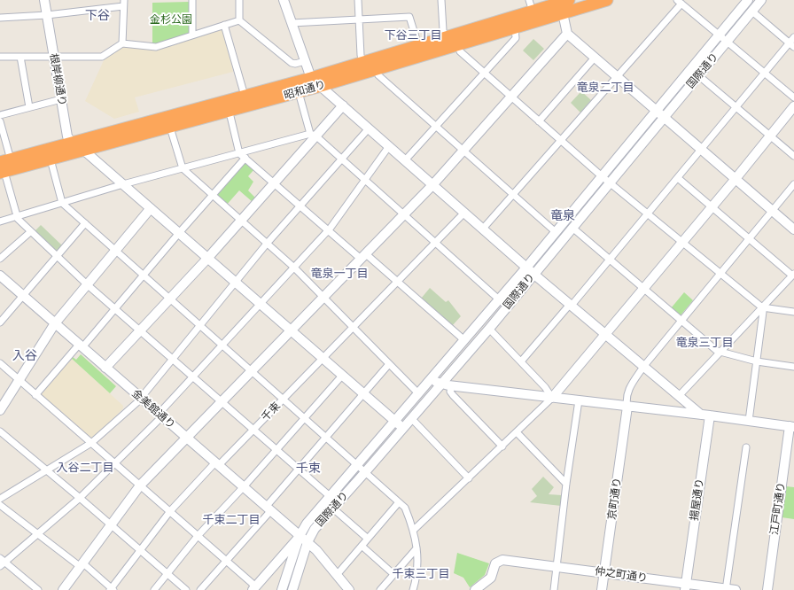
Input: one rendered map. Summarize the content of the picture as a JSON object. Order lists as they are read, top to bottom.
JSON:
{
  "streets": {
    "highway": ["昭和通り"],
    "street": [
      "国際通り",
      "根岸柳通り",
      "金美館通り",
      "千束",
      "京町通り",
      "揚屋通り",
      "江戸町通り",
      "仲之町通り"
    ]
  },
  "crossings": [
    ["国際通り", "金美館通り"],
    ["根岸柳通り", "昭和通り"],
    ["金美館通り", "千束"],
    ["京町通り", "仲之町通り"],
    ["揚屋通り", "仲之町通り"]
  ],
  "districts": [
    "下谷",
    "下谷三丁目",
    "竜泉二丁目",
    "竜泉",
    "竜泉一丁目",
    "竜泉三丁目",
    "入谷",
    "入谷二丁目",
    "千束",
    "千束二丁目",
    "千束三丁目"
  ],
  "parks": ["金杉公園"]
}
